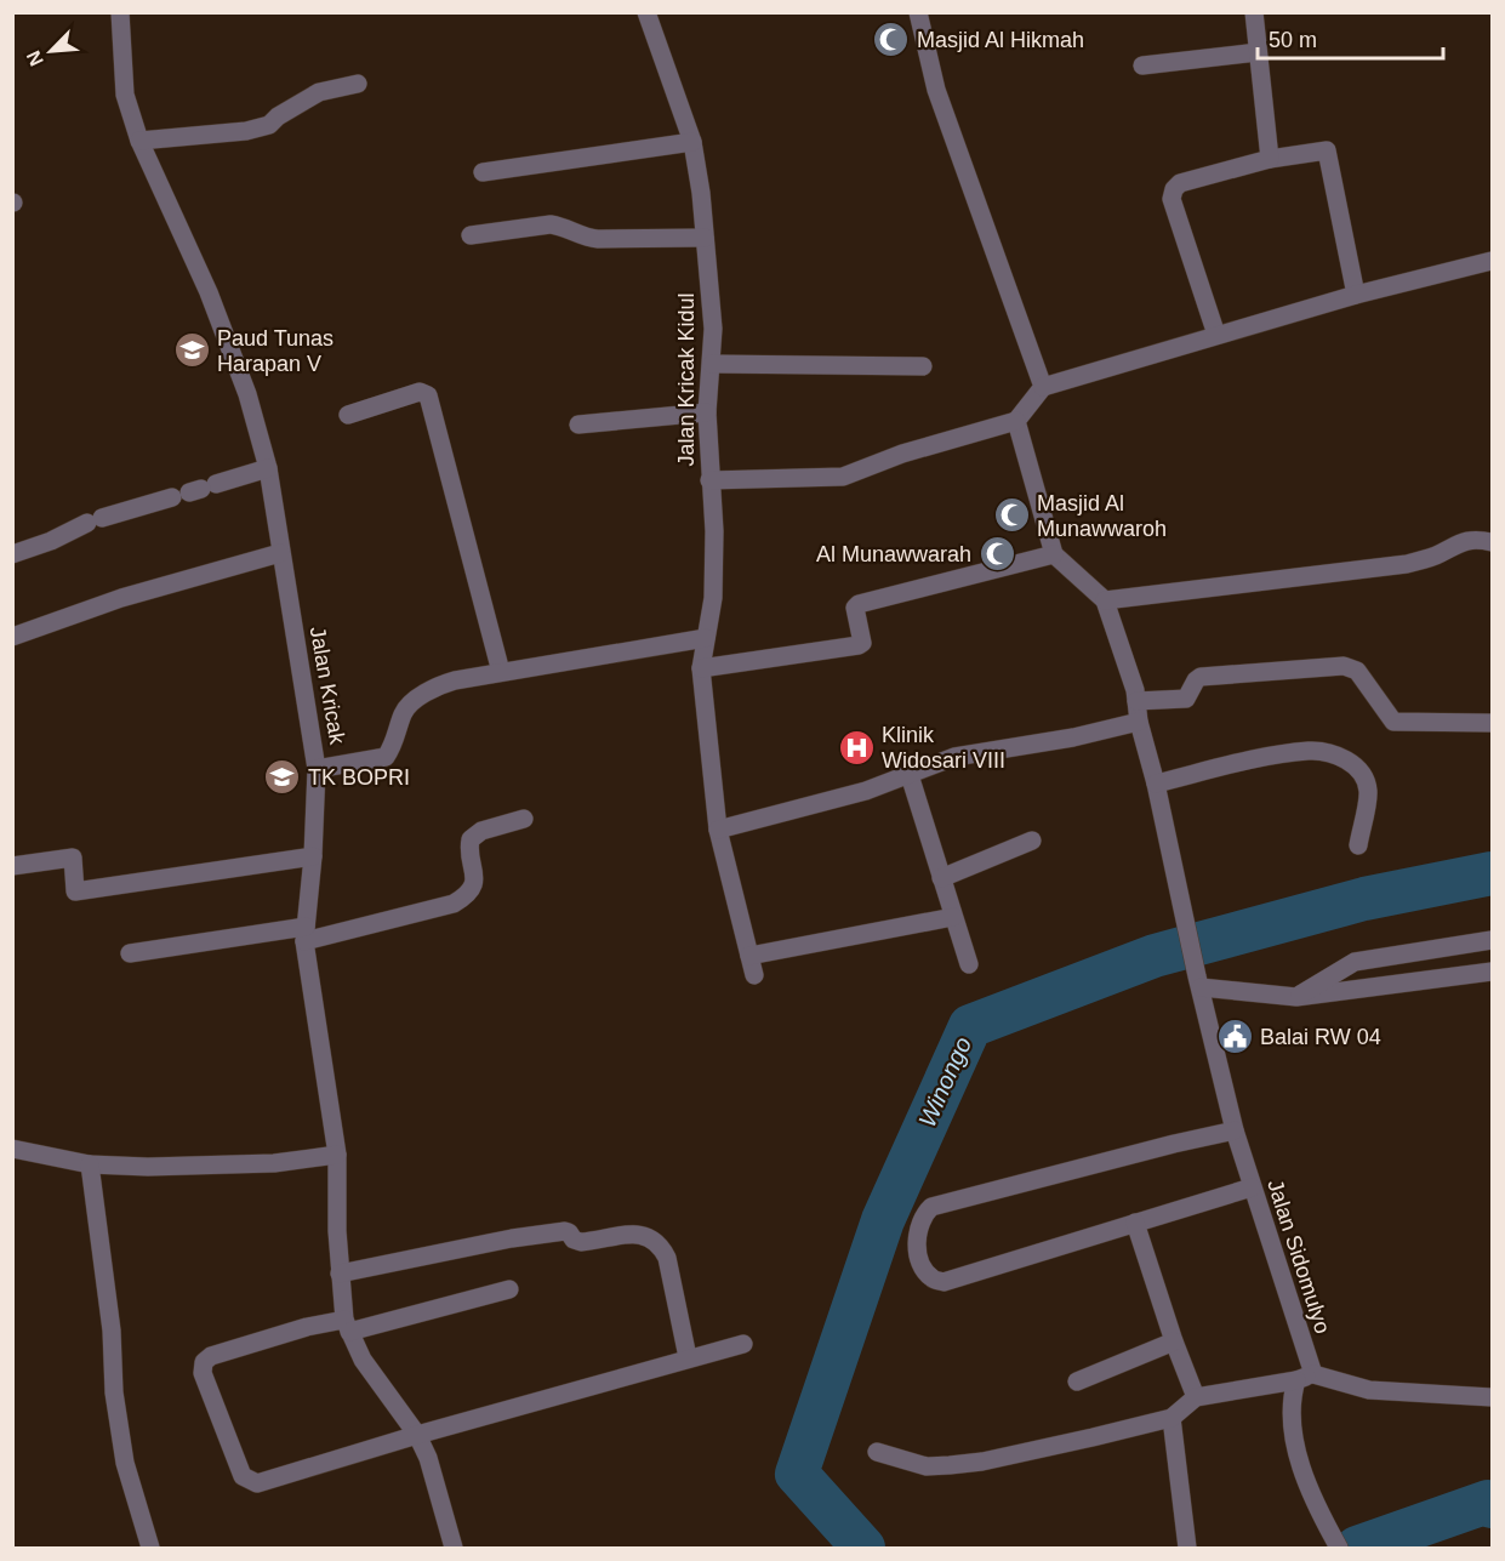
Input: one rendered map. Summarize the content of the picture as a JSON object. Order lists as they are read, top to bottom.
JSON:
{
  "streets": {
    "street": ["Jalan Kricak Kidul", "Jalan Kricak", "Jalan Sidomulyo"]
  },
  "water": ["Winongo"],
  "places": {
    "mosque": ["Masjid Al Hikmah", "Masjid Al Munawwaroh", "Al Munawwarah"],
    "school or university": ["Paud Tunas Harapan V", "TK BOPRI"],
    "hospital": ["Klinik Widosari VIII"],
    "public building": ["Balai RW 04"]
  },
  "scale_bar": "50 m",
  "north": "bottom left"
}
